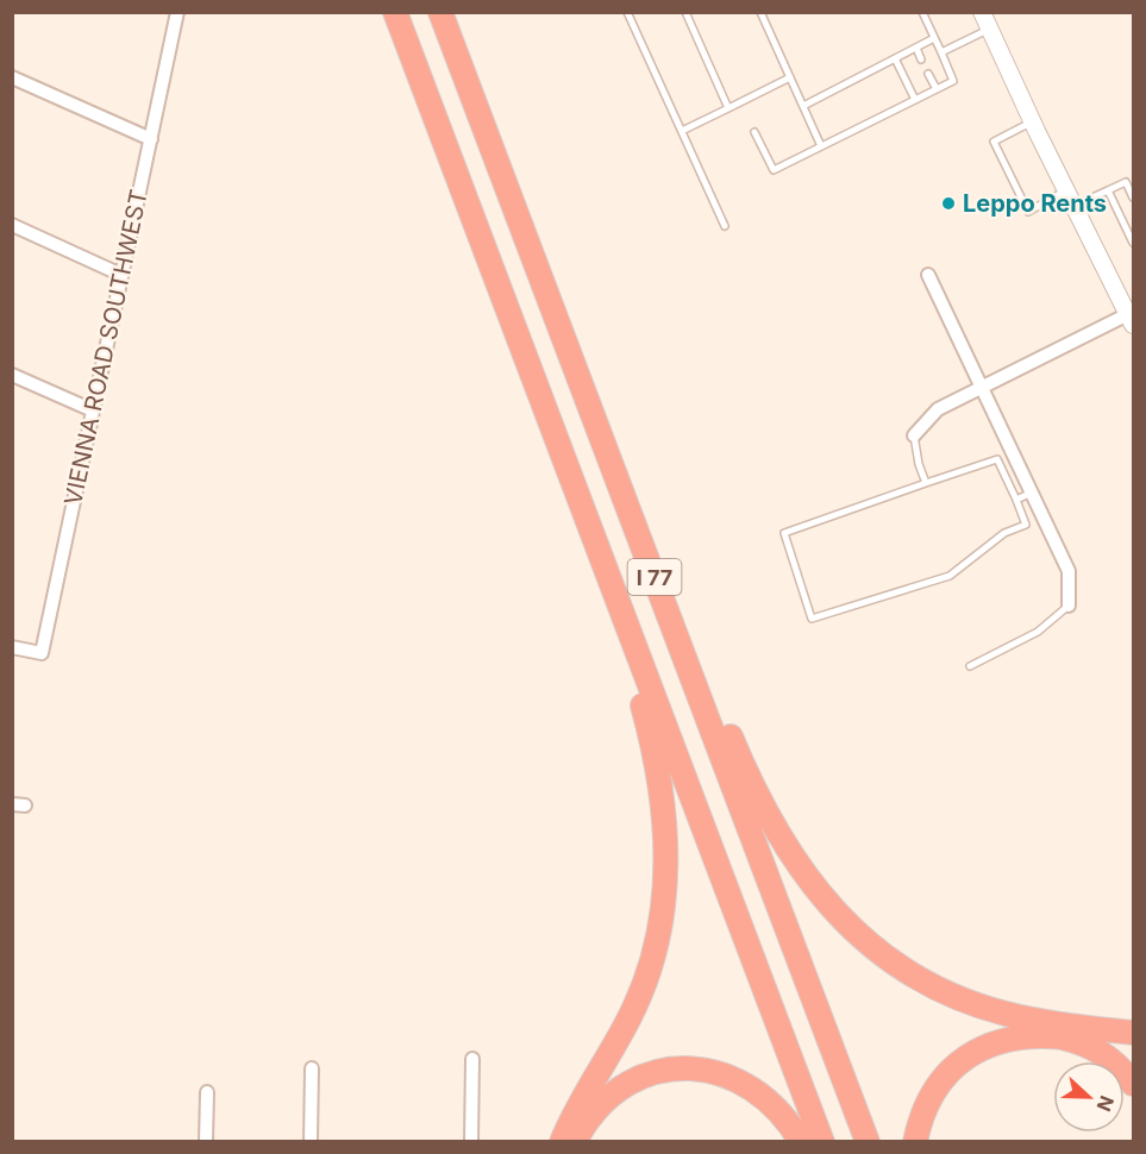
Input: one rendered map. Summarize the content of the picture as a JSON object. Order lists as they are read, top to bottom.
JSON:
{
  "streets": {
    "highway": ["I 77"],
    "street": ["VIENNA ROAD SOUTHWEST"]
  },
  "places": ["Leppo Rents"],
  "north": "right"
}
